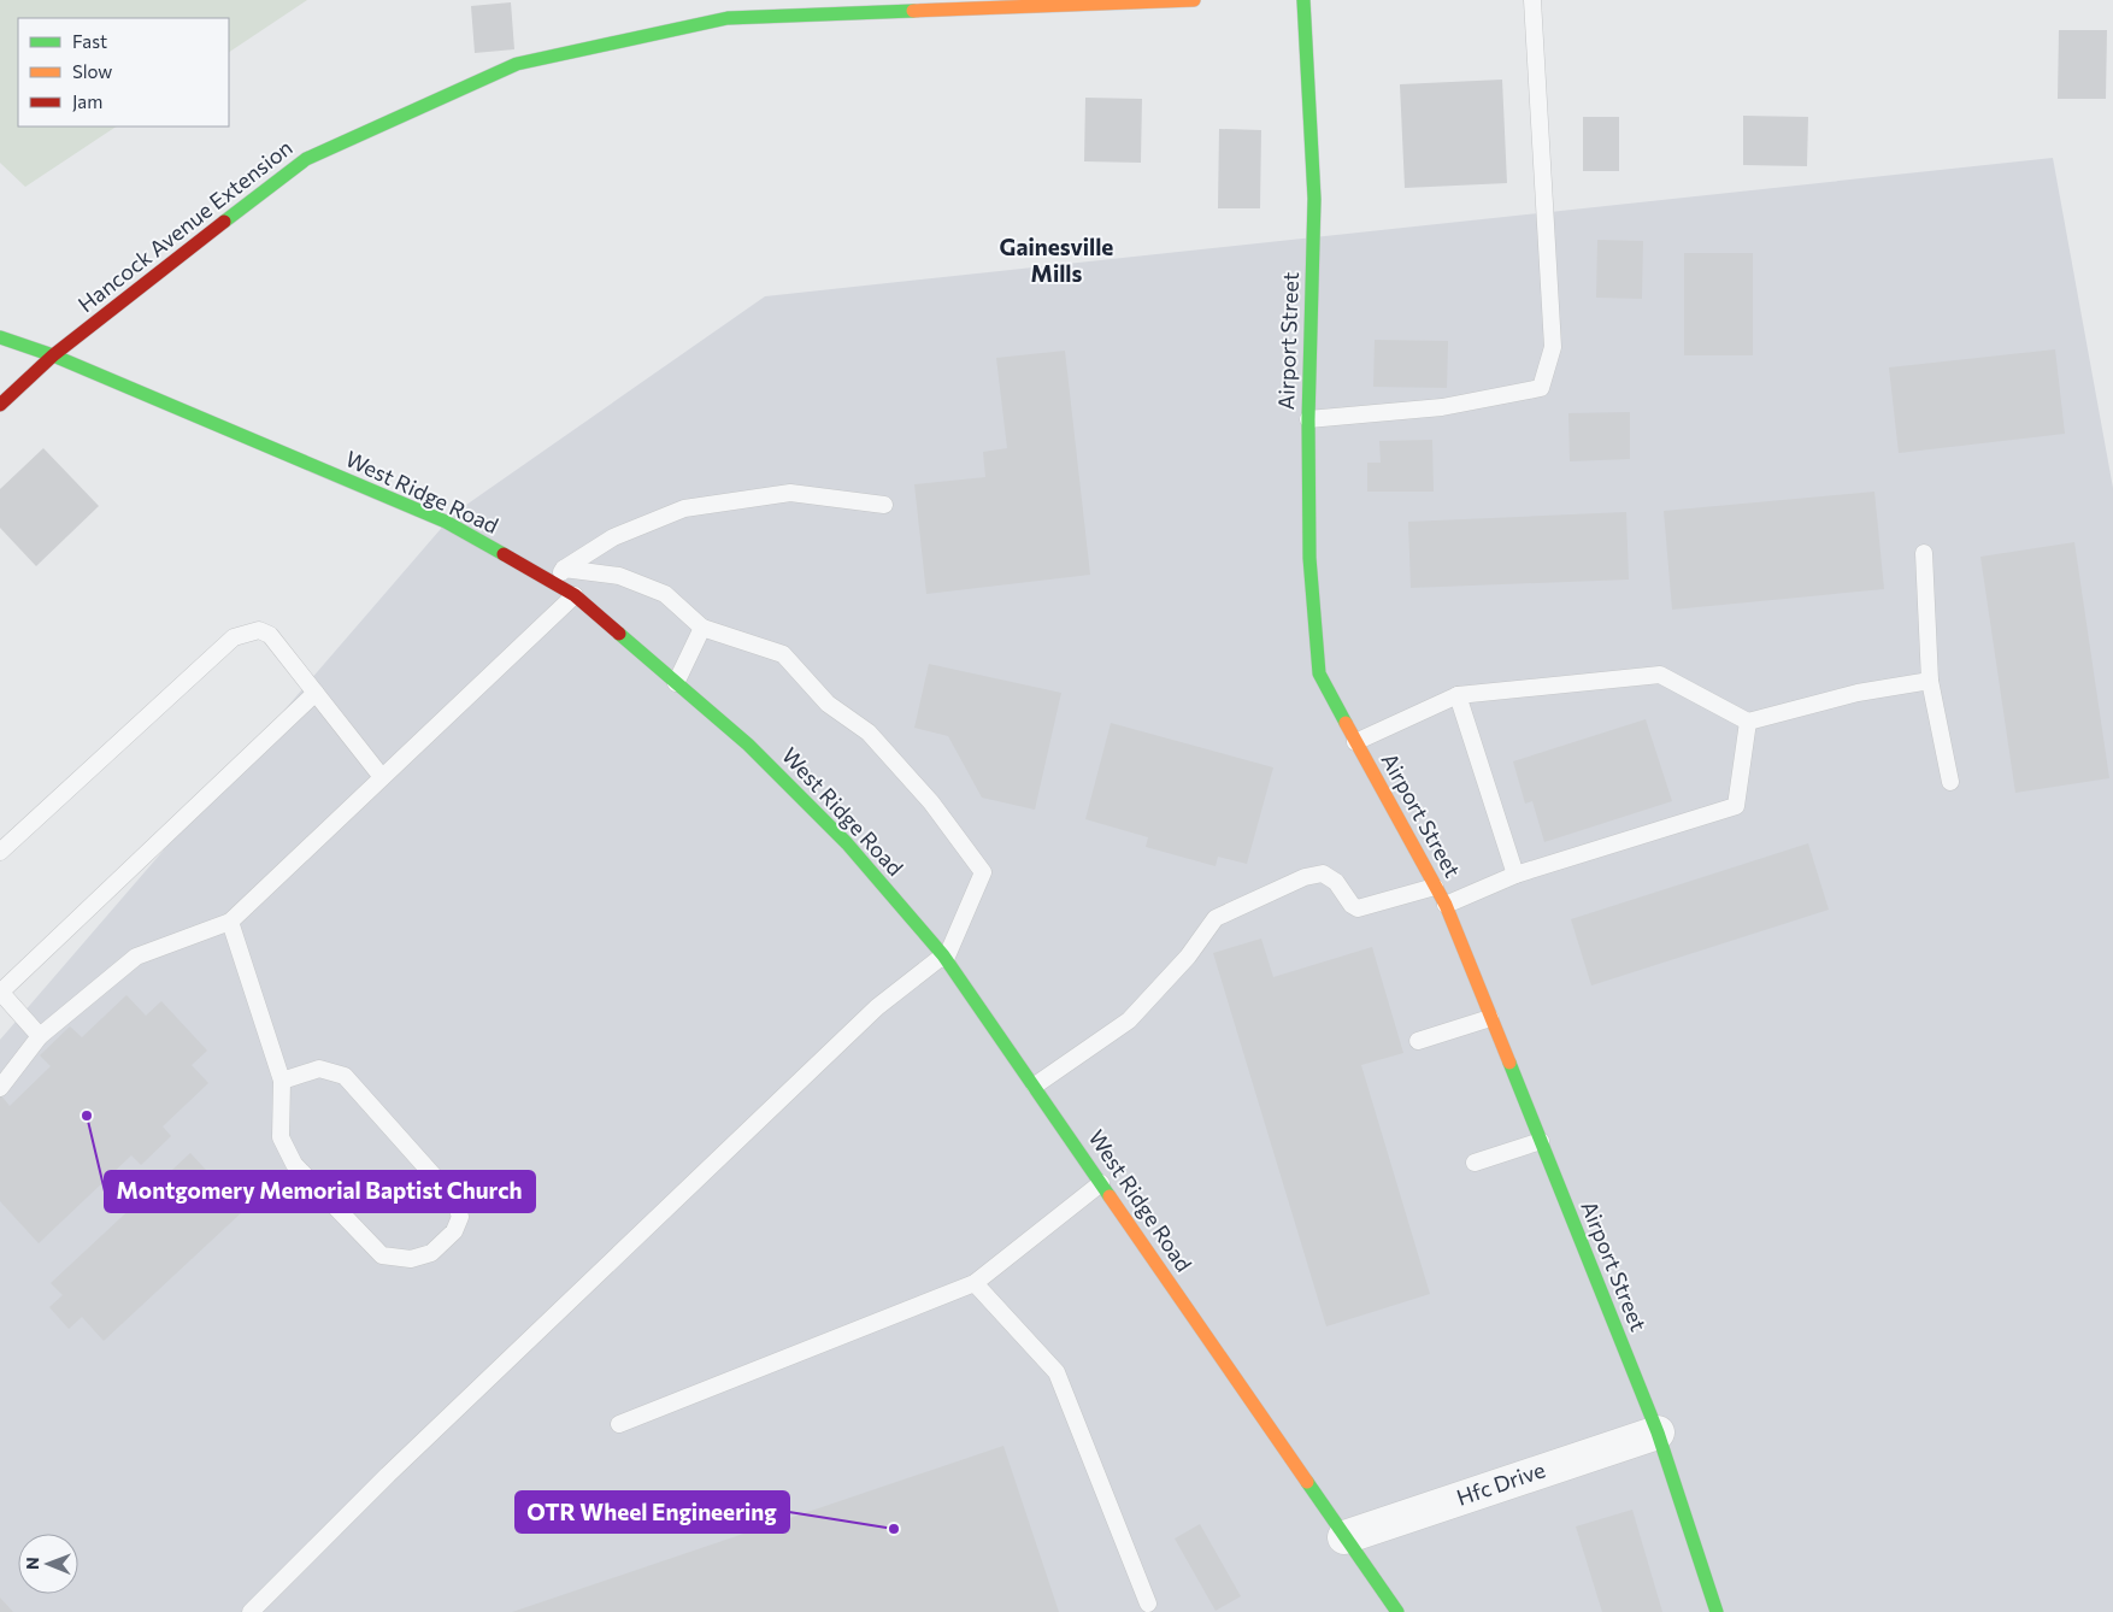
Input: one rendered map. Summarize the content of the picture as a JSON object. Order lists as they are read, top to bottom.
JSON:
{
  "streets": {
    "street": [
      "Hancock Avenue Extension",
      "Airport Street",
      "West Ridge Road",
      "Hfc Drive"
    ]
  },
  "crossings": [
    ["Hancock Avenue Extension", "West Ridge Road"],
    ["Airport Street", "Hfc Drive"],
    ["West Ridge Road", "Hfc Drive"]
  ],
  "districts": ["Gainesville Mills"],
  "places": ["Montgomery Memorial Baptist Church", "OTR Wheel Engineering"],
  "legend": ["Fast", "Slow", "Jam"],
  "north": "left"
}
